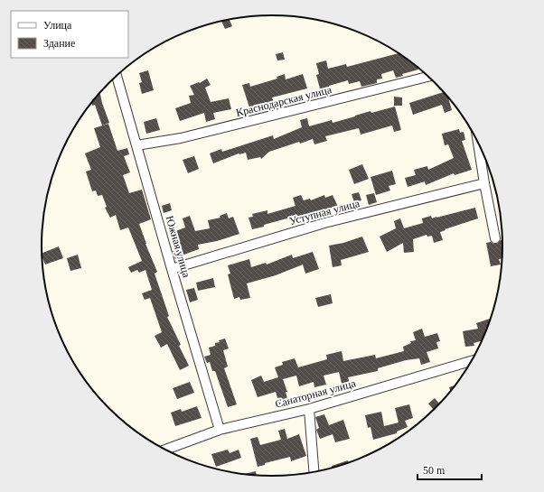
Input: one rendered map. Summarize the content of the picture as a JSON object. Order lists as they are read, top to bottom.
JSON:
{
  "streets": {
    "street": [
      "Краснодарская улица",
      "Уступная улица",
      "Южная улица",
      "Санаторная улица"
    ]
  },
  "crossings": [
    ["Краснодарская улица", "Южная улица"],
    ["Уступная улица", "Южная улица"],
    ["Южная улица", "Санаторная улица"]
  ],
  "legend": ["Улица", "Здание"],
  "scale_bar": "50 m"
}
